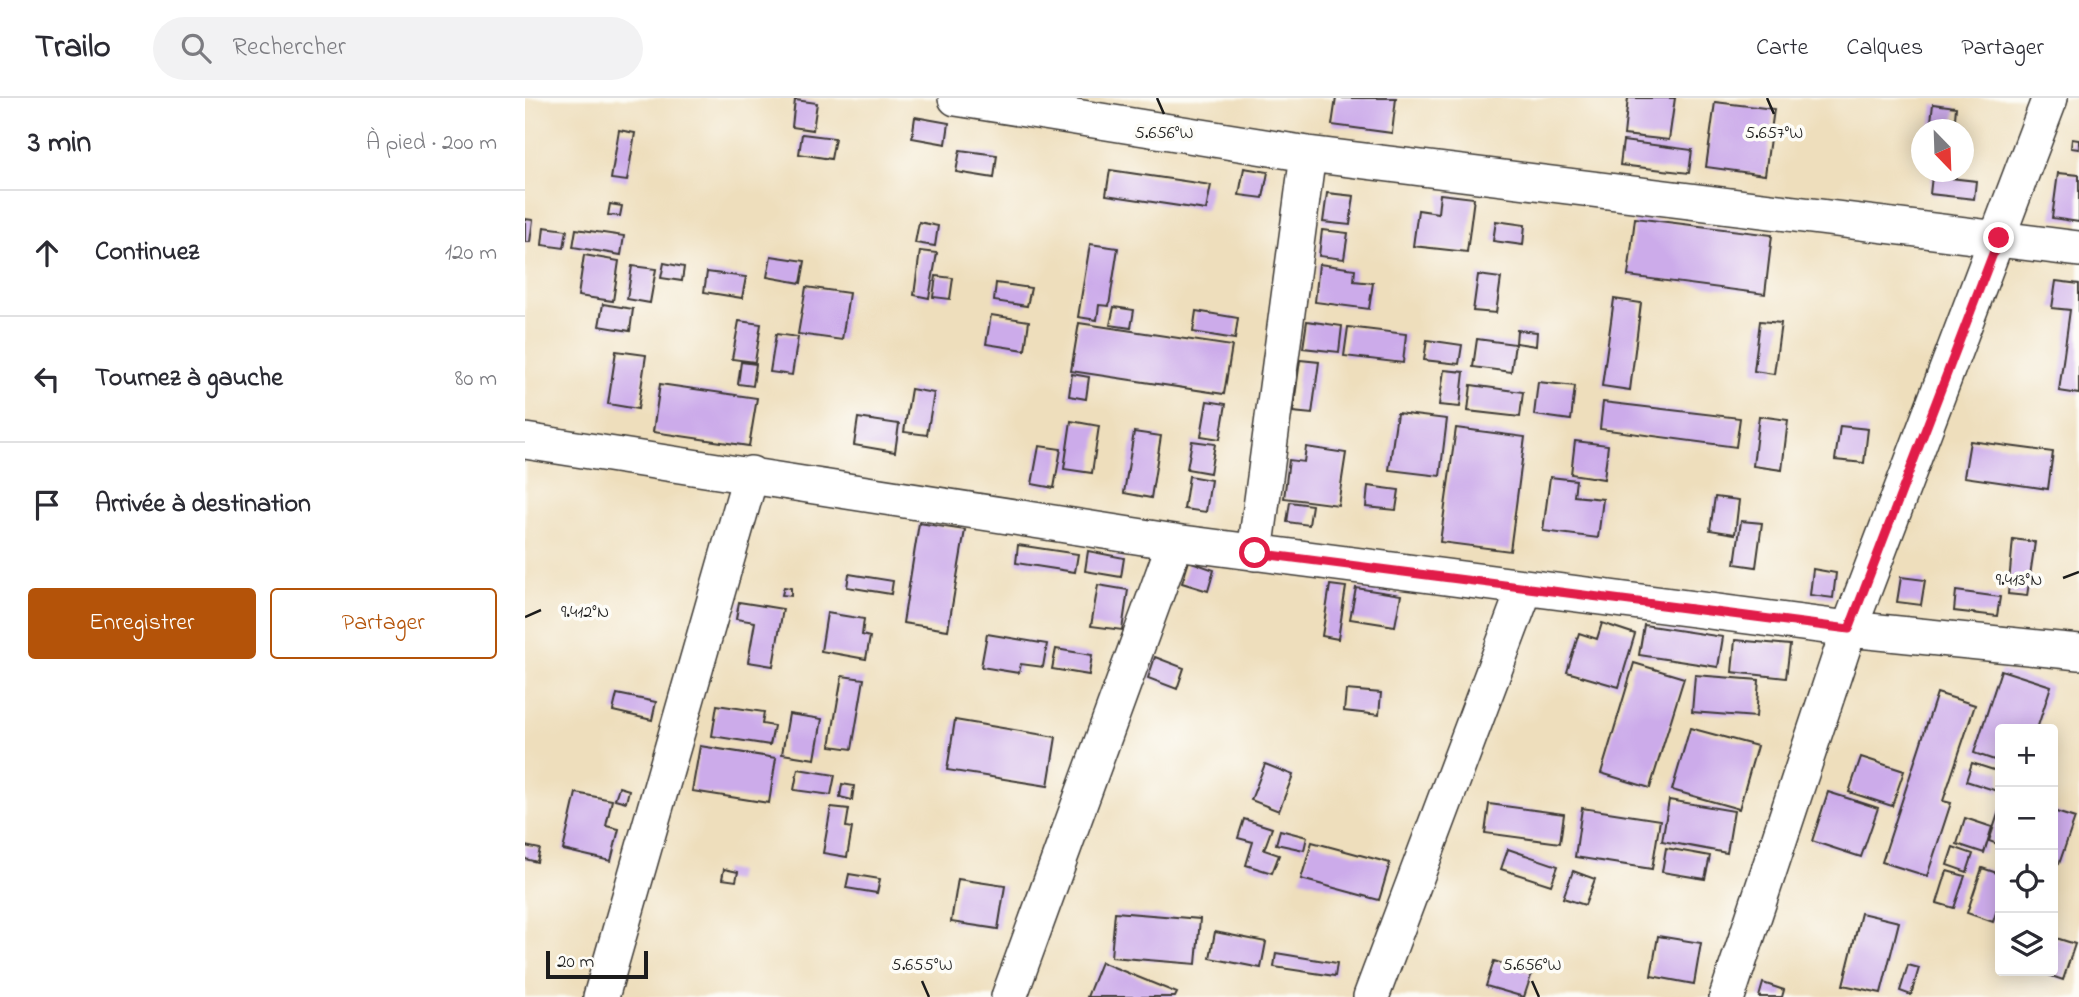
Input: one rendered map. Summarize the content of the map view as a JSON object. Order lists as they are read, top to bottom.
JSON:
{
  "scale_bar": "20 m",
  "north": "bottom right",
  "page": {
    "header": "Trailo",
    "search": "Rechercher",
    "nav": ["Carte", "Calques", "Partager"],
    "heading": ["3 min", "À pied · 200 m"],
    "list": [
      ["Continuez", "120 m"],
      ["Tournez à gauche", "80 m"],
      "Arrivée à destination"
    ],
    "buttons": ["Enregistrer", "Partager"],
    "map_buttons": ["+", "−"],
    "scale": "20 m"
  },
  "coordinates": [
    "5.656°W",
    "5.657°W",
    "9.413°N",
    "9.412°N",
    "5.655°W"
  ]
}
